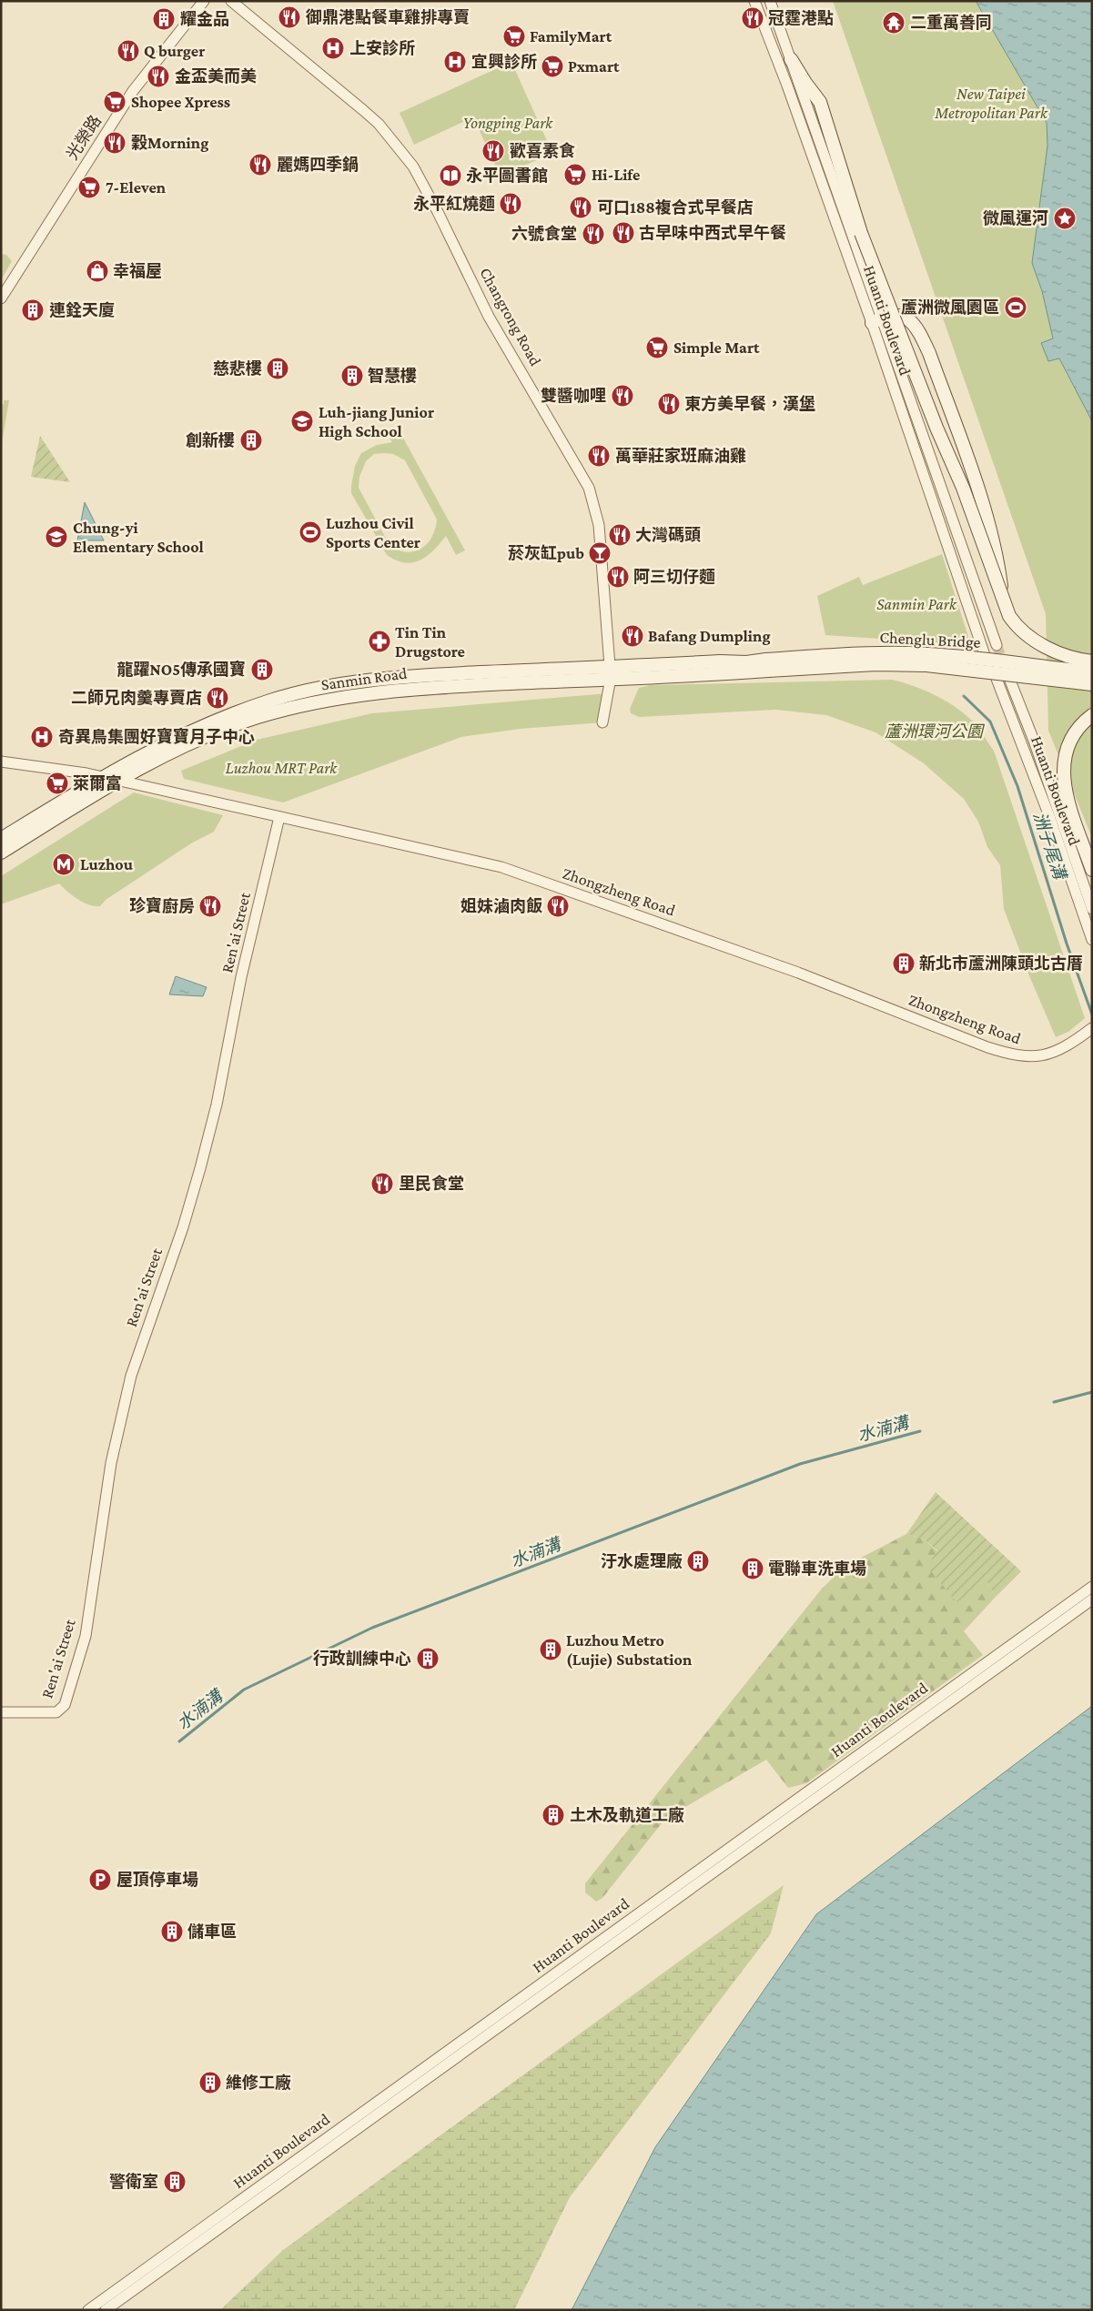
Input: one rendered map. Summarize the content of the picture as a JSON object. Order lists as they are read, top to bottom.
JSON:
{
  "streets": {
    "main road": ["Chenglu Bridge", "Sanmin Road"],
    "street": [
      "光榮路",
      "Changrong Road",
      "Huanti Boulevard",
      "Zhongzheng Road",
      "Ren'ai Street"
    ]
  },
  "crossings": [
    ["Changrong Road", "Sanmin Road"],
    ["Chenglu Bridge", "Sanmin Road"],
    ["Sanmin Road", "Zhongzheng Road"],
    ["Zhongzheng Road", "Ren'ai Street"]
  ],
  "water": ["洲子尾溝", "水湳溝"],
  "parks": [
    "New Taipei Metropolitan Park",
    "Yongping Park",
    "Sanmin Park",
    "蘆洲環河公園",
    "Luzhou MRT Park"
  ],
  "places": {
    "restaurant": [
      "御鼎港點餐車雞排專賣",
      "冠霆港點",
      "Q burger",
      "金盃美而美",
      "穀Morning",
      "歡喜素食",
      "麗媽四季鍋",
      "永平紅燒麵",
      "可口188複合式早餐店",
      "古早味中西式早午餐",
      "六號食堂",
      "雙醬咖哩",
      "東方美早餐，漢堡",
      "萬華莊家班麻油雞",
      "大灣碼頭",
      "阿三切仔麵",
      "Bafang Dumpling",
      "二師兄肉羹專賣店",
      "珍寶廚房",
      "姐妹滷肉飯",
      "里民食堂"
    ],
    "building": [
      "耀金品",
      "連銓天廈",
      "慈悲樓",
      "智慧樓",
      "創新樓",
      "龍躍NO5傳承國寶",
      "新北市蘆洲陳頭北古厝",
      "汙水處理廠",
      "電聯車洗車場",
      "Luzhou Metro (Lujie) Substation",
      "行政訓練中心",
      "土木及軌道工廠",
      "儲車區",
      "維修工廠",
      "警衛室"
    ],
    "temple": ["二重萬善同"],
    "supermarket": [
      "FamilyMart",
      "Pxmart",
      "Shopee Xpress",
      "Hi-Life",
      "7-Eleven",
      "Simple Mart",
      "萊爾富"
    ],
    "hospital": ["上安診所", "宜興診所", "奇異鳥集團好寶寶月子中心"],
    "library": ["永平圖書館"],
    "place": ["微風運河"],
    "shop": ["幸福屋"],
    "sports": ["蘆洲微風園區", "Luzhou Civil Sports Center"],
    "school or university": ["Luh-jiang Junior High School", "Chung-yi Elementary School"],
    "bar": ["菸灰缸pub"],
    "pharmacy": ["Tin Tin Drugstore"],
    "metro station": ["Luzhou"],
    "parking": ["屋頂停車場"]
  }
}
